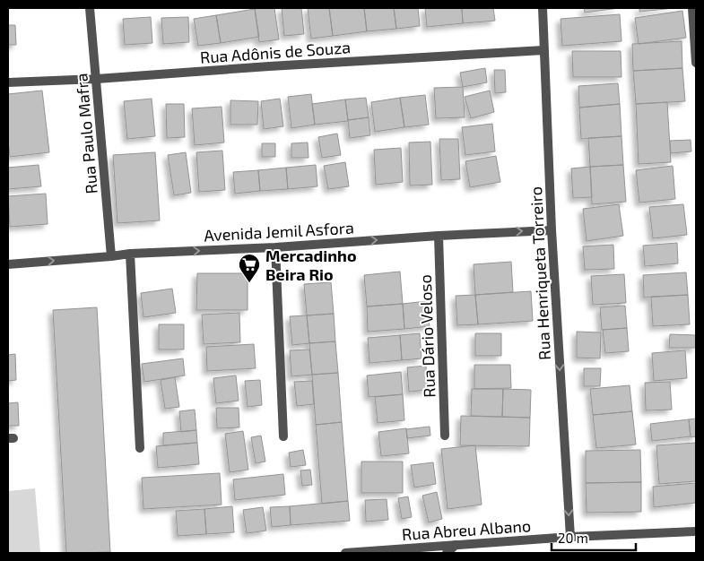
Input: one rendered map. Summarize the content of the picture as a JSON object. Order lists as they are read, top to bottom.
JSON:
{
  "streets": {
    "street": [
      "Rua Adônis de Souza",
      "Rua Paulo Mafra",
      "Avenida Jemil Asfora",
      "Rua Henriqueta Torreiro",
      "Rua Dário Veloso",
      "Rua Abreu Albano"
    ]
  },
  "crossings": [
    ["Rua Adônis de Souza", "Rua Paulo Mafra"],
    ["Rua Adônis de Souza", "Rua Henriqueta Torreiro"],
    ["Rua Paulo Mafra", "Avenida Jemil Asfora"],
    ["Avenida Jemil Asfora", "Rua Henriqueta Torreiro"],
    ["Avenida Jemil Asfora", "Rua Dário Veloso"],
    ["Rua Henriqueta Torreiro", "Rua Abreu Albano"]
  ],
  "one_way": ["Avenida Jemil Asfora", "Rua Henriqueta Torreiro"],
  "places": {
    "supermarket": ["Mercadinho Beira Rio"]
  },
  "scale_bar": "20 m"
}
